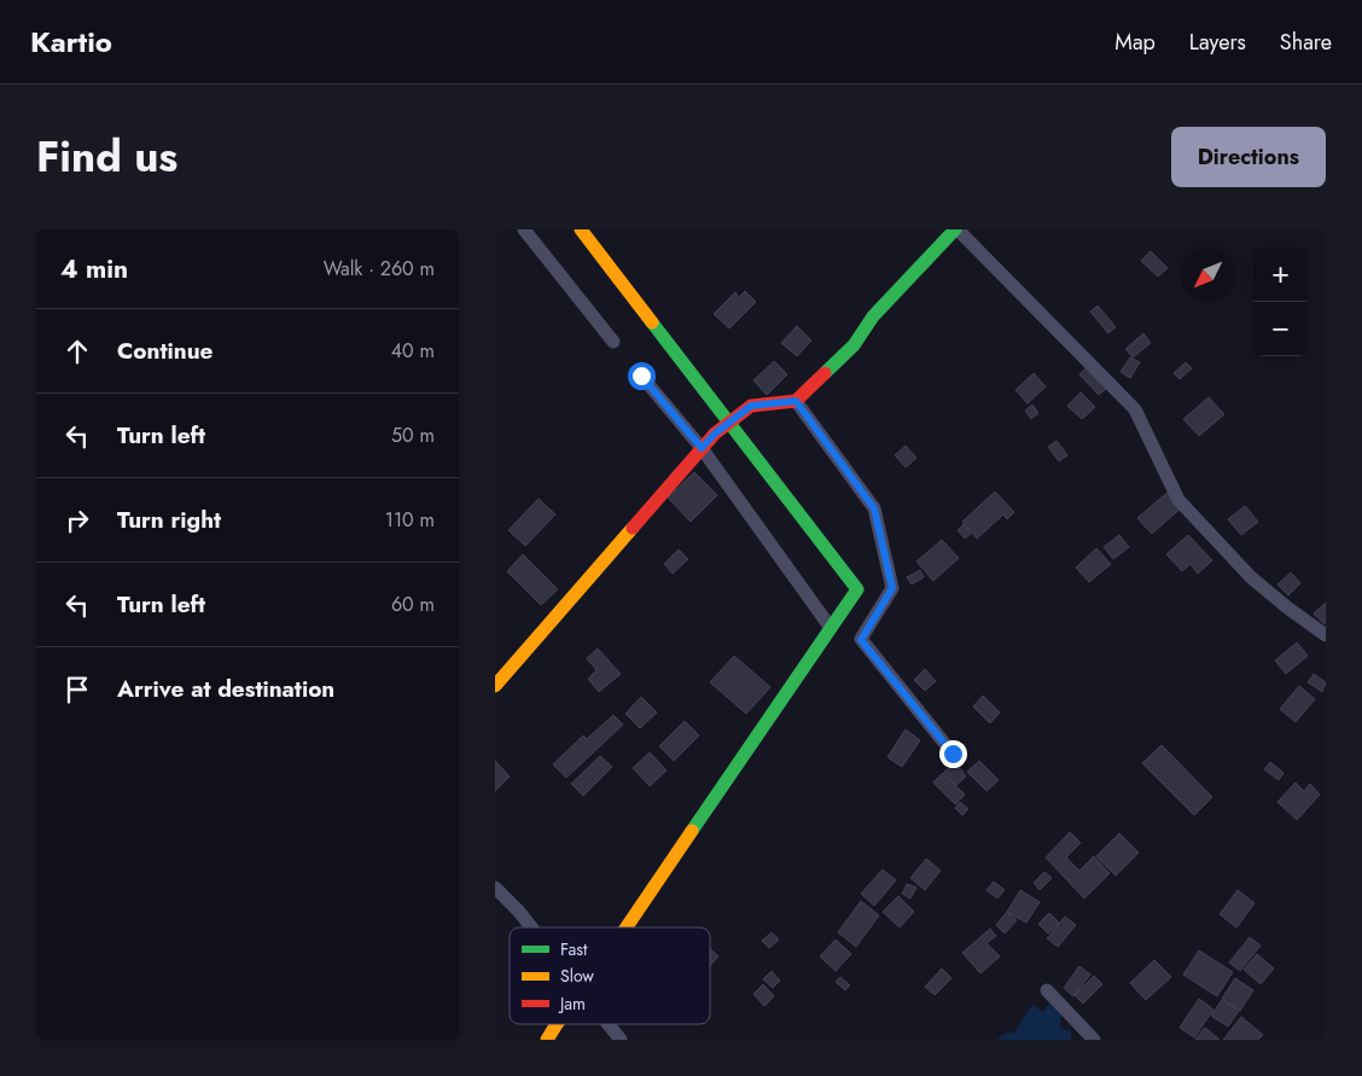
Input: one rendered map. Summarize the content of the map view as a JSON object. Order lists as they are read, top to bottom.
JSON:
{
  "legend": ["Fast", "Slow", "Jam"],
  "north": "bottom left",
  "page": {
    "header": "Kartio",
    "nav": ["Map", "Layers", "Share"],
    "title": "Find us",
    "buttons": "Directions",
    "heading": ["4 min", "Walk · 260 m"],
    "map_buttons": ["+", "−"],
    "list": [
      ["Continue", "40 m"],
      ["Turn left", "50 m"],
      ["Turn right", "110 m"],
      ["Turn left", "60 m"],
      "Arrive at destination"
    ]
  }
}
